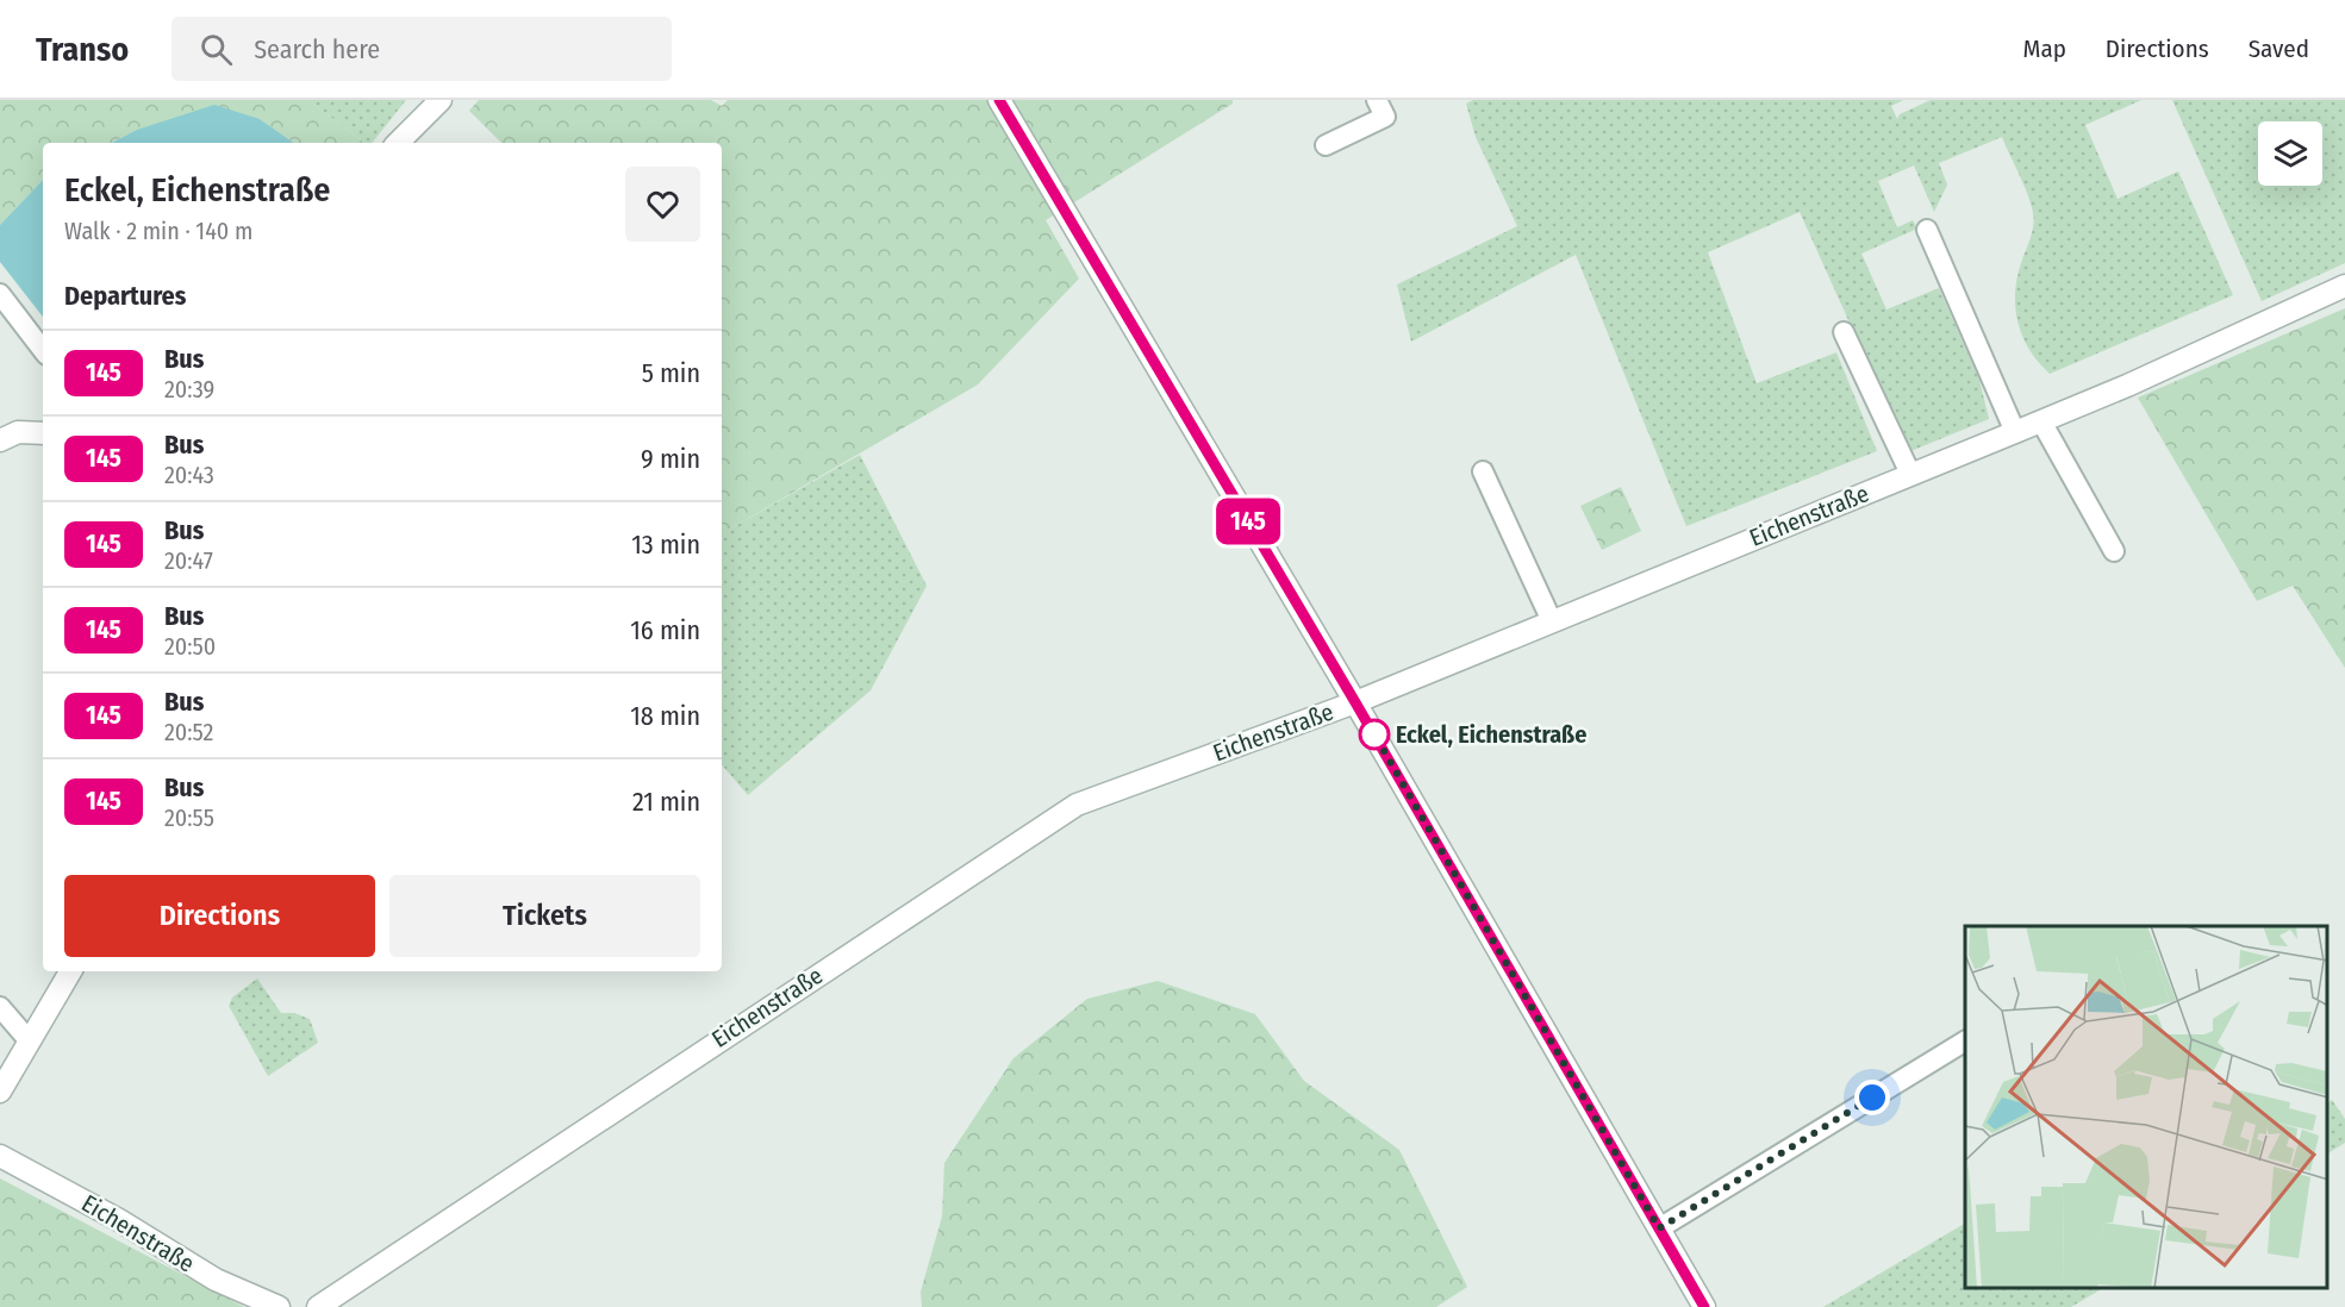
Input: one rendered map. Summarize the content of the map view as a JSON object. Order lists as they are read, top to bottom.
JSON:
{
  "streets": {
    "street": ["Eichenstraße"]
  },
  "places": ["Eckel, Eichenstraße"],
  "lines": ["bus line 145"],
  "page": {
    "header": "Transo",
    "search": "Search here",
    "nav": ["Map", "Directions", "Saved"],
    "on_map": "145",
    "heading": [
      ["Eckel, Eichenstraße", "Walk · 2 min · 140 m"],
      "Departures"
    ],
    "list": [
      {
        "mark": "145",
        "name": "Bus",
        "note": "20:39",
        "value": "5 min"
      },
      {
        "mark": "145",
        "name": "Bus",
        "note": "20:43",
        "value": "9 min"
      },
      {
        "mark": "145",
        "name": "Bus",
        "note": "20:47",
        "value": "13 min"
      },
      {
        "mark": "145",
        "name": "Bus",
        "note": "20:50",
        "value": "16 min"
      },
      {
        "mark": "145",
        "name": "Bus",
        "note": "20:52",
        "value": "18 min"
      },
      {
        "mark": "145",
        "name": "Bus",
        "note": "20:55",
        "value": "21 min"
      }
    ],
    "buttons": ["Directions", "Tickets"]
  }
}
